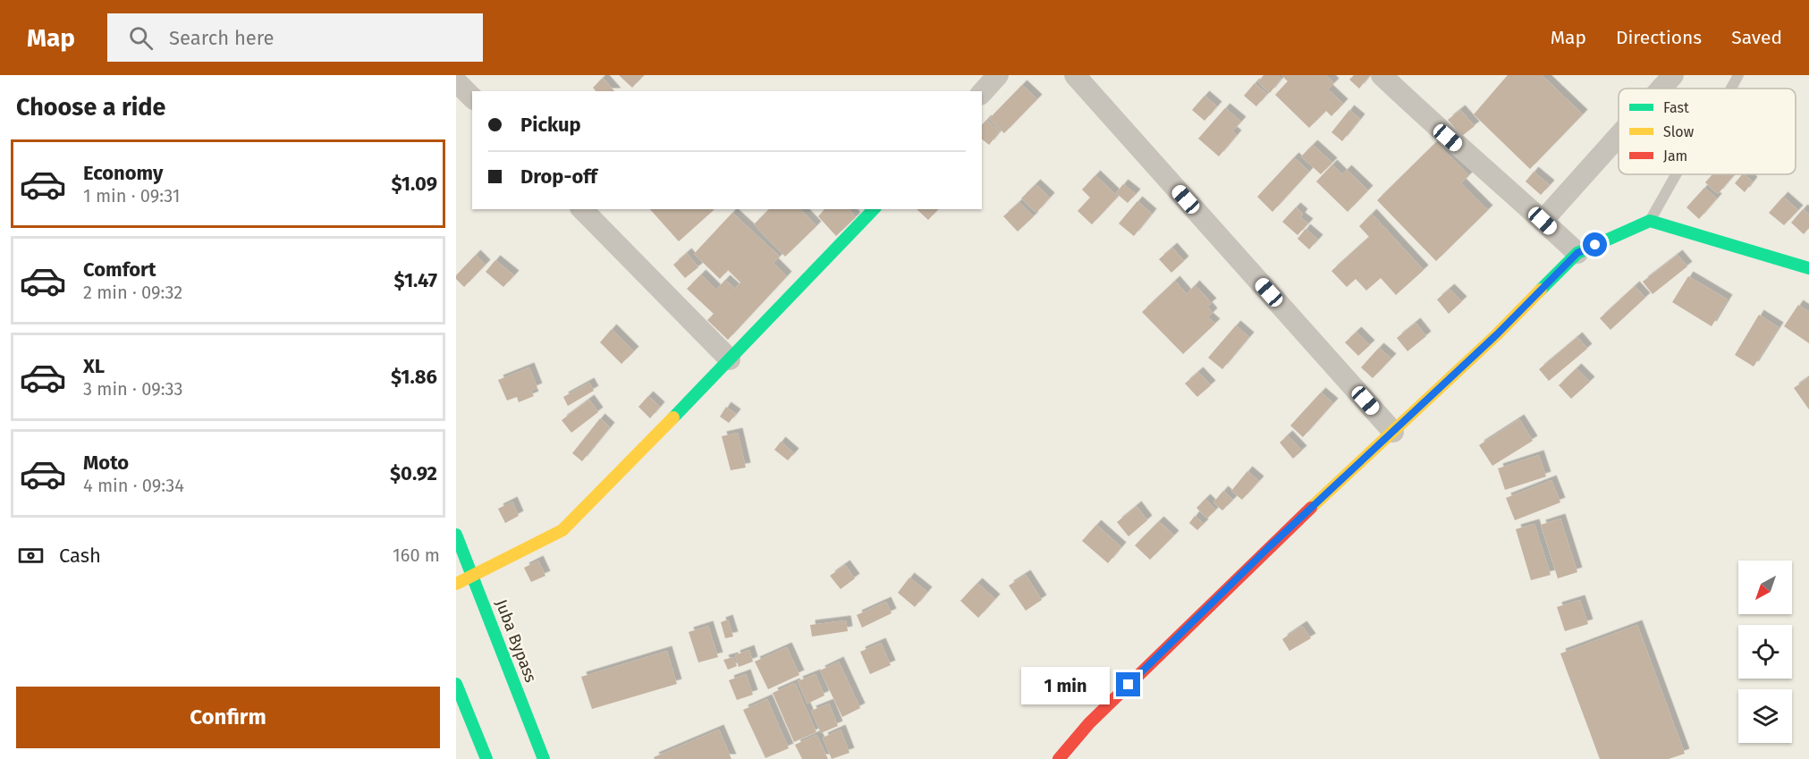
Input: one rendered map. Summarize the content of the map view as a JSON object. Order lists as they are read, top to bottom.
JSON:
{
  "streets": {
    "street": ["Juba Bypass"]
  },
  "legend": ["Fast", "Slow", "Jam"],
  "north": "bottom left",
  "page": {
    "header": "Map",
    "search": "Search here",
    "nav": ["Map", "Directions", "Saved"],
    "heading": "Choose a ride",
    "banner": ["Pickup", "Drop-off"],
    "list": [
      {
        "name": "Economy",
        "note": "1 min · 09:31",
        "value": "$1.09"
      },
      {
        "name": "Comfort",
        "note": "2 min · 09:32",
        "value": "$1.47"
      },
      {
        "name": "XL",
        "note": "3 min · 09:33",
        "value": "$1.86"
      },
      {
        "name": "Moto",
        "note": "4 min · 09:34",
        "value": "$0.92"
      }
    ],
    "pay": ["Cash", "160 m"],
    "bubble": "1 min",
    "buttons": "Confirm"
  }
}
